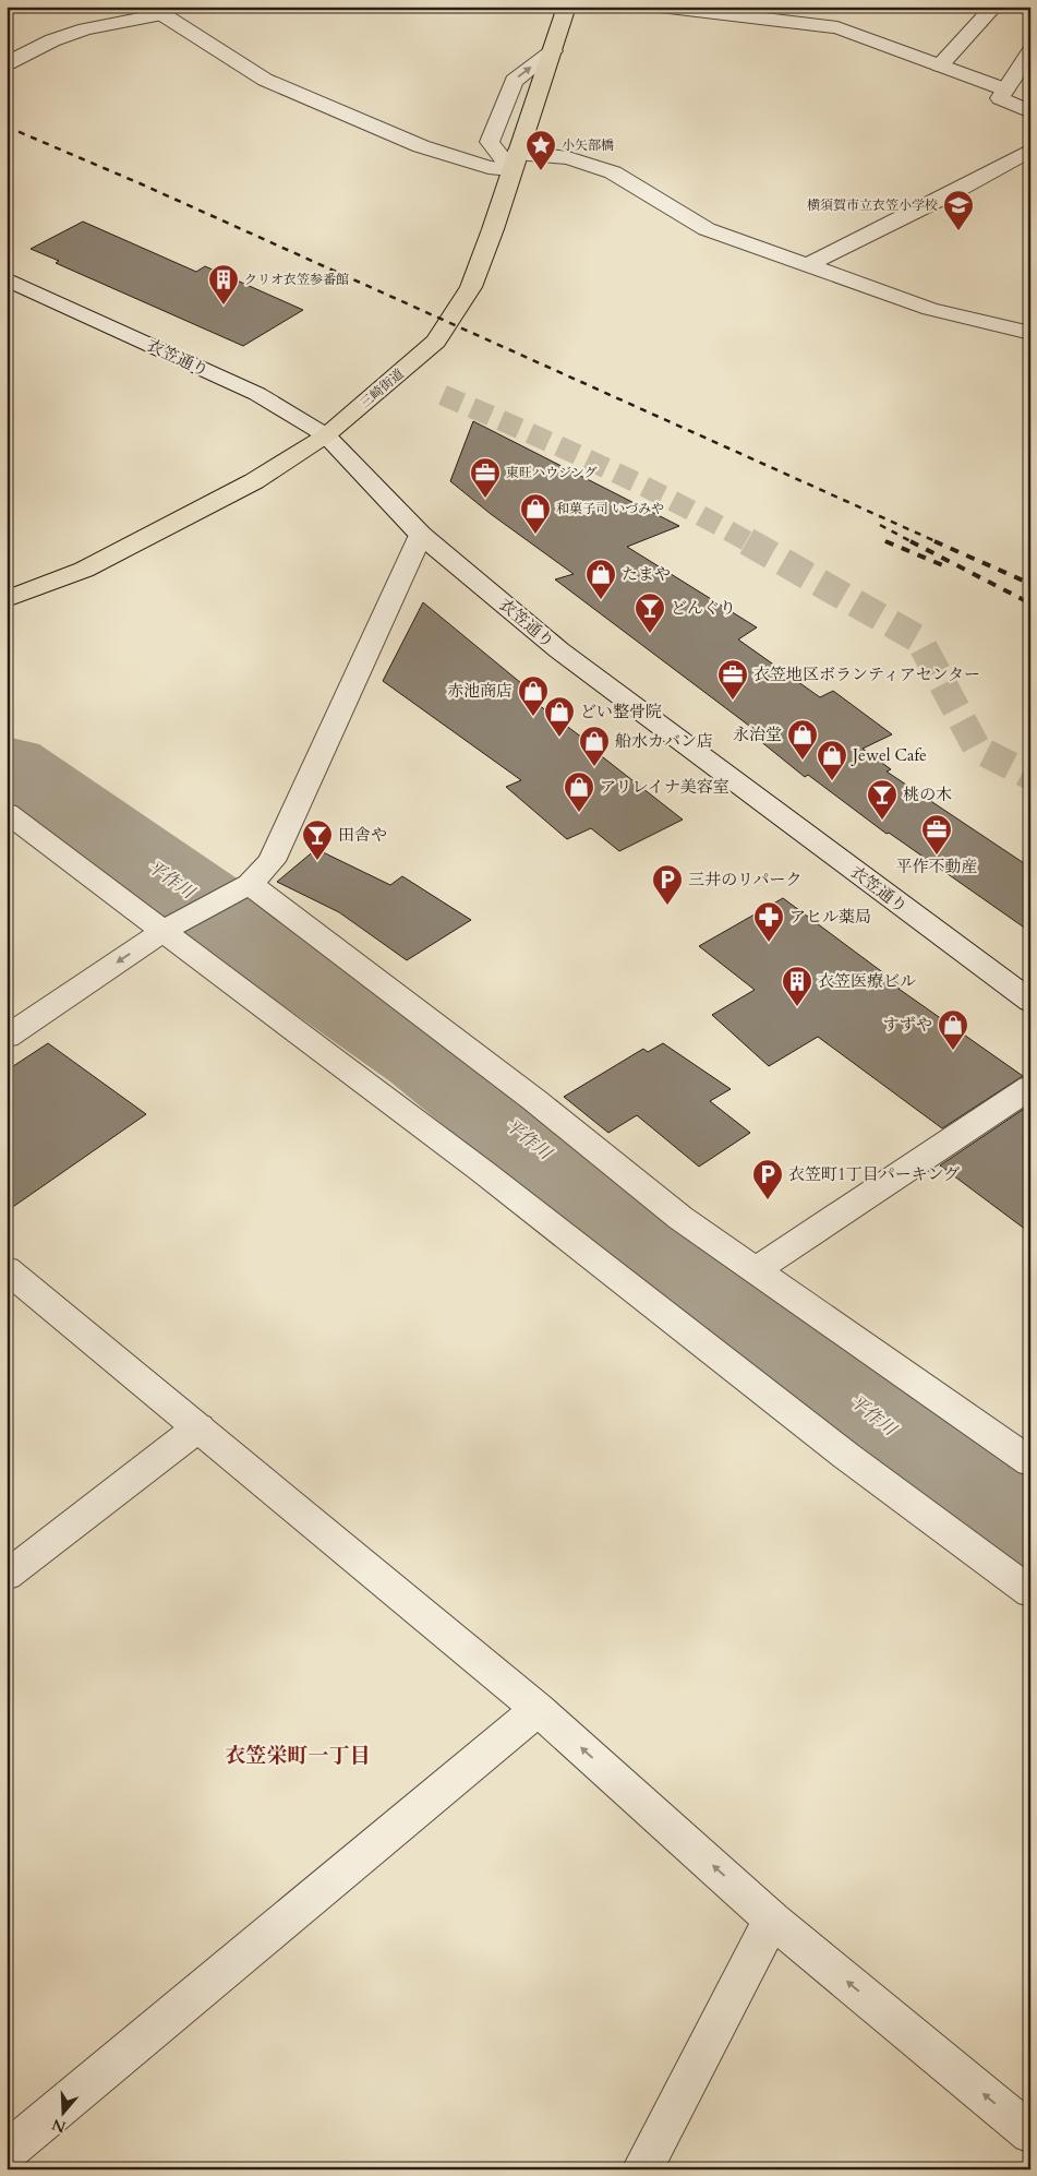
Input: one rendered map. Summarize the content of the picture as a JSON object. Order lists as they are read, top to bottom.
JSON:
{
  "streets": {
    "main road": ["三崎街道"],
    "street": ["衣笠通り"]
  },
  "crossings": [
    ["衣笠通り", "三崎街道"]
  ],
  "districts": ["衣笠栄町一丁目"],
  "water": ["平作川"],
  "places": {
    "place": ["小矢部橋"],
    "school or university": ["横須賀市立衣笠小学校"],
    "building": ["クリオ衣笠参番館", "衣笠医療ビル"],
    "office": ["東旺ハウジング", "衣笠地区ボランティアセンター", "平作不動産"],
    "shop": [
      "和菓子司 いづみや",
      "たまや",
      "赤池商店",
      "どい整骨院",
      "永治堂",
      "船水カバン店",
      "Jewel Cafe",
      "アリレイナ美容室",
      "すずや"
    ],
    "bar": ["どんぐり", "桃の木", "田舎や"],
    "parking": ["三井のリパーク", "衣笠町1丁目パーキング"],
    "pharmacy": ["アヒル薬局"]
  },
  "north": "bottom"
}
